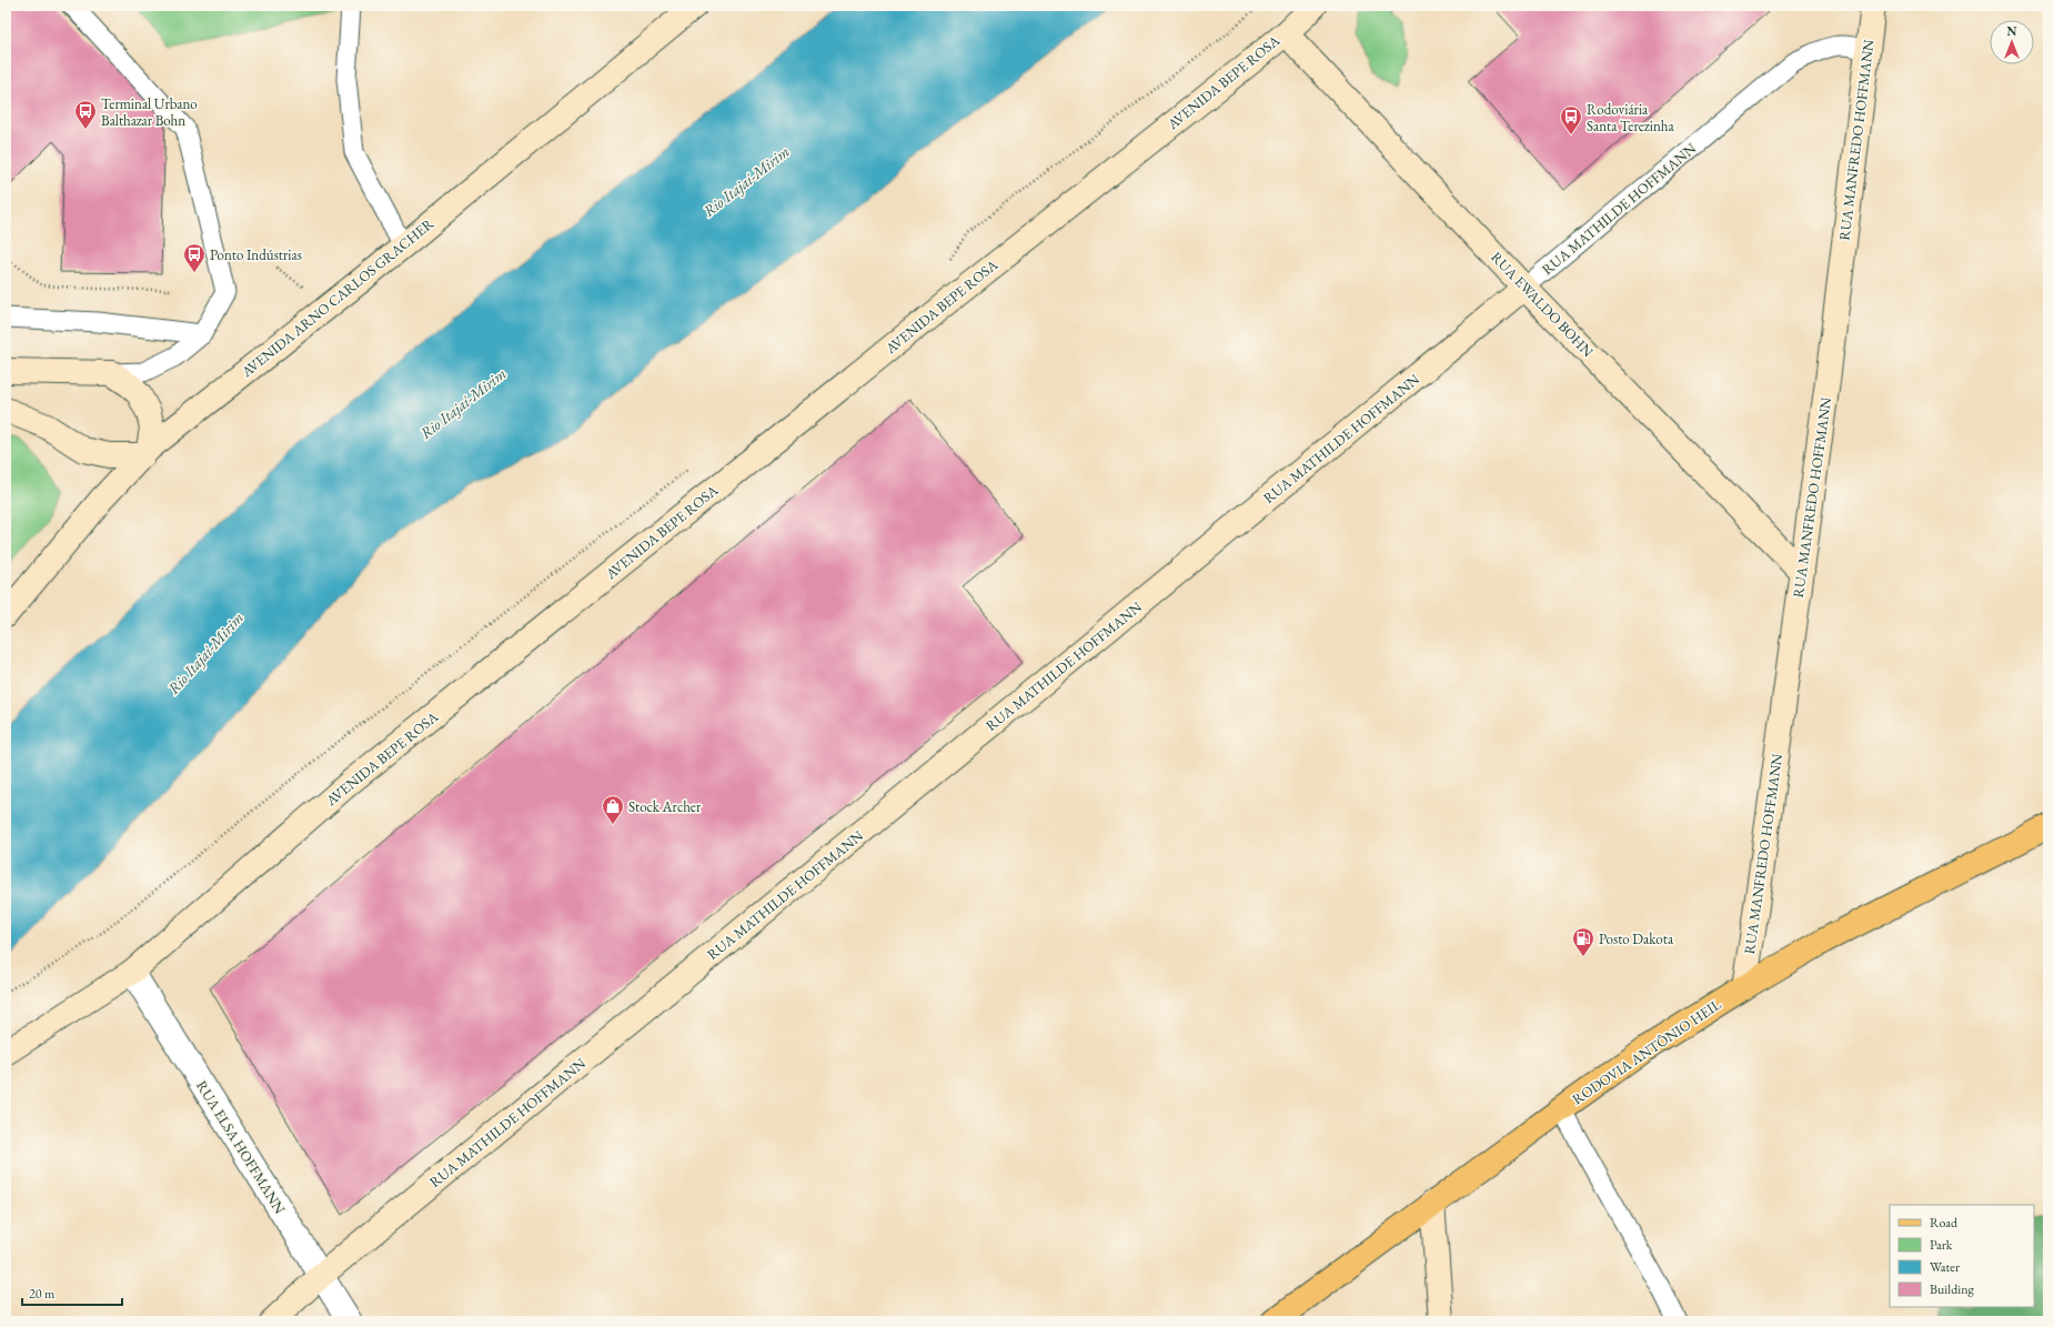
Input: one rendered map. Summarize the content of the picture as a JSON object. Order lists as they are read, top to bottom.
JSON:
{
  "streets": {
    "main road": ["RODOVIA ANTÔNIO HEIL"],
    "street": [
      "AVENIDA BEPE ROSA",
      "RUA MANFREDO HOFFMANN",
      "RUA MATHILDE HOFFMANN",
      "AVENIDA ARNO CARLOS GRACHER",
      "RUA EWALDO BOHN",
      "RUA ELSA HOFFMANN"
    ]
  },
  "crossings": [
    ["AVENIDA BEPE ROSA", "RUA EWALDO BOHN"],
    ["AVENIDA BEPE ROSA", "RUA ELSA HOFFMANN"],
    ["RUA MANFREDO HOFFMANN", "RUA MATHILDE HOFFMANN"],
    ["RUA MANFREDO HOFFMANN", "RUA EWALDO BOHN"],
    ["RUA MANFREDO HOFFMANN", "RODOVIA ANTÔNIO HEIL"],
    ["RUA MATHILDE HOFFMANN", "RUA EWALDO BOHN"],
    ["RUA MATHILDE HOFFMANN", "RUA ELSA HOFFMANN"]
  ],
  "water": ["Rio Itajaí-Mirim"],
  "places": {
    "bus stop": ["Terminal Urbano Balthazar Bohn", "Rodoviária Santa Terezinha", "Ponto Indústrias"],
    "shop": ["Stock Archer"],
    "fuel station": ["Posto Dakota"]
  },
  "legend": [
    "Road",
    "Park",
    "Water",
    "Building"
  ],
  "scale_bar": "20 m",
  "north": "top"
}
